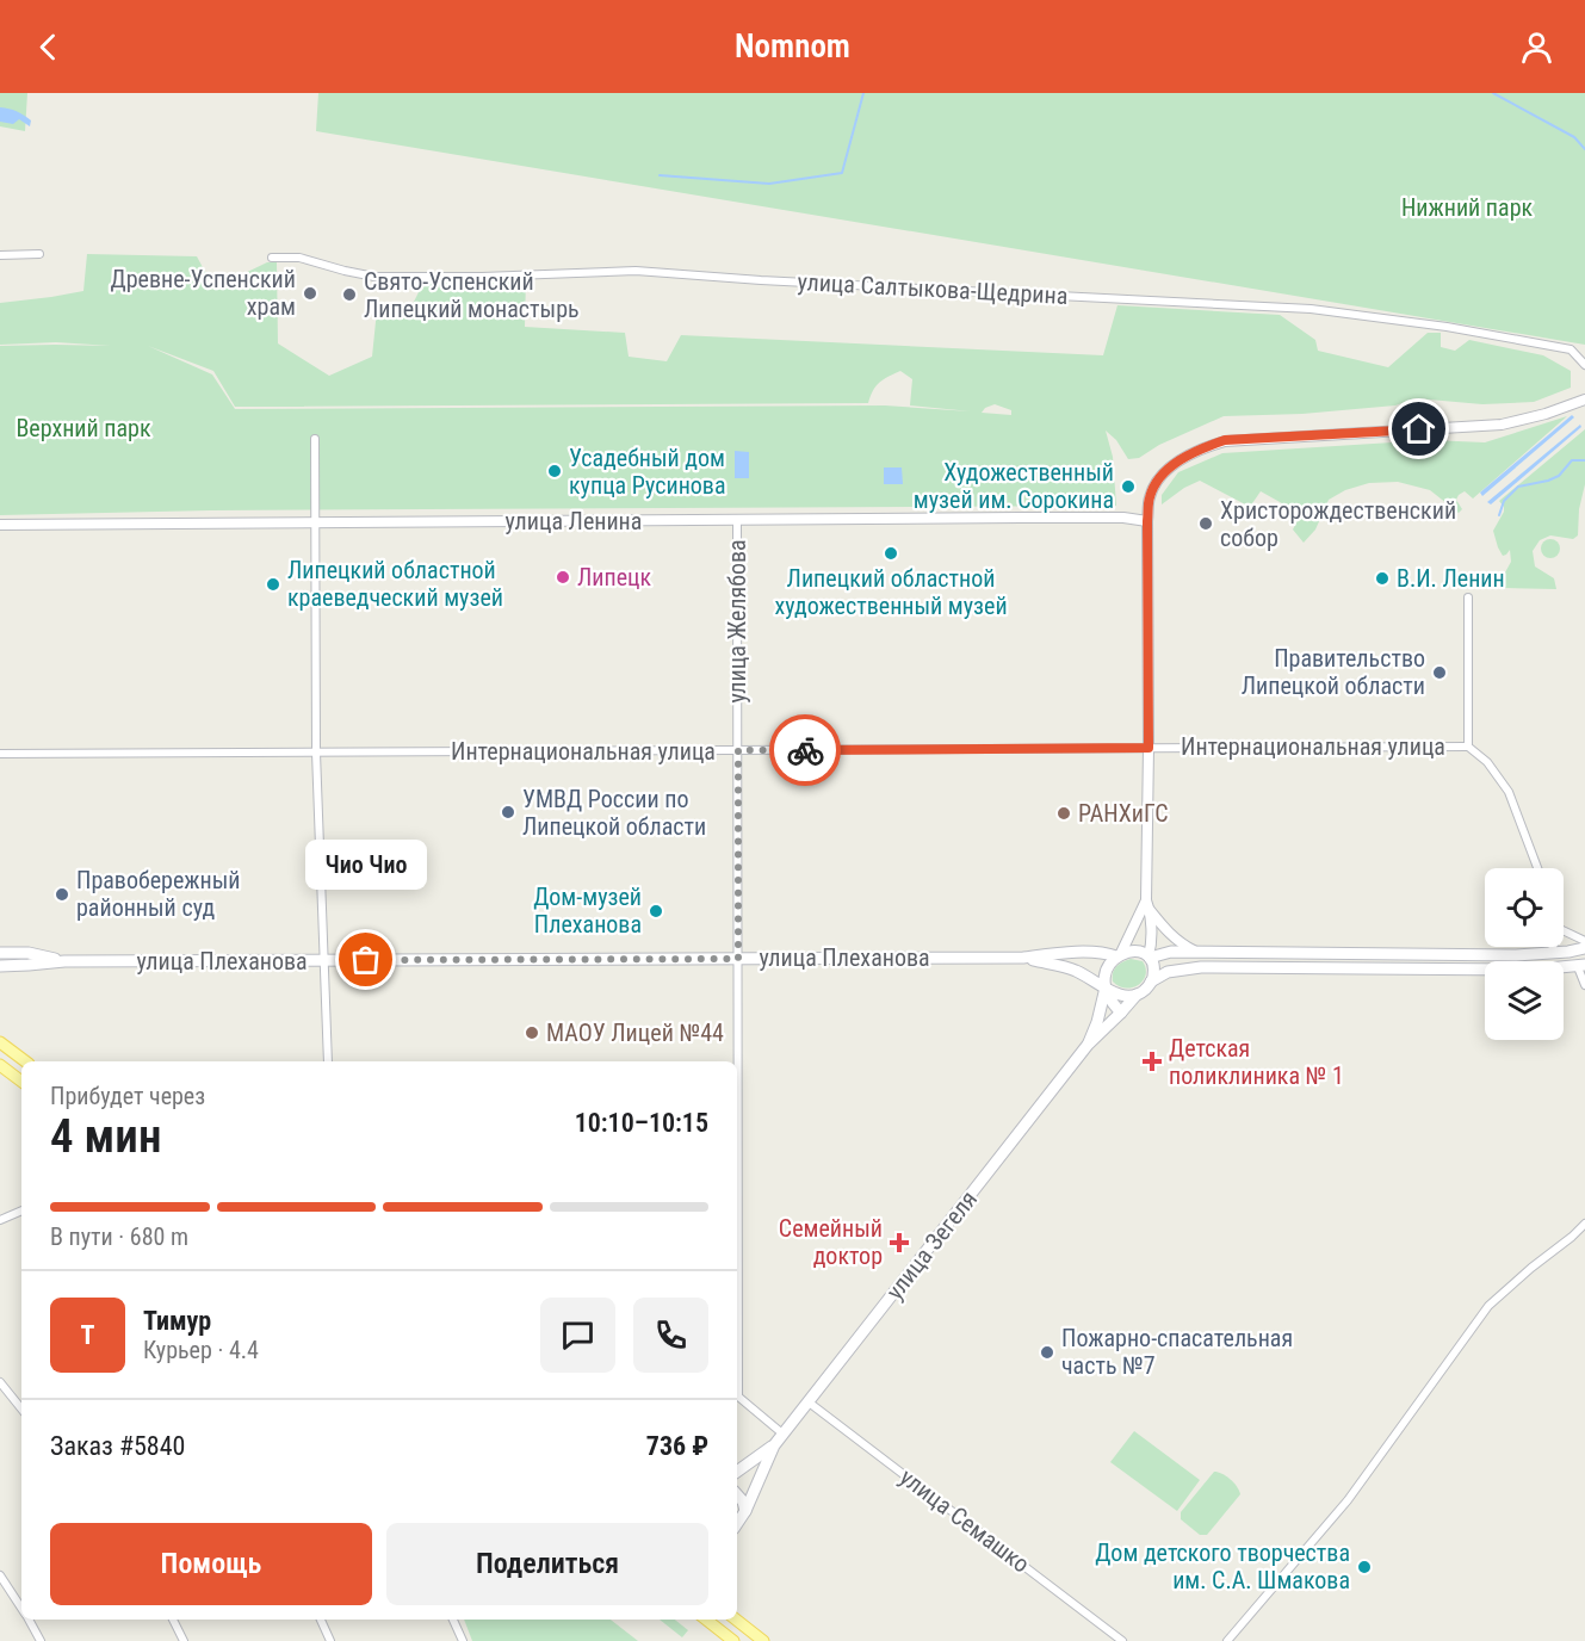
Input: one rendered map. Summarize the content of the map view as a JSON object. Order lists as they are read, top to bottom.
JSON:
{
  "streets": {
    "main road": ["улица Плеханова", "улица Зегеля"],
    "street": [
      "улица Салтыкова-Щедрина",
      "улица Ленина",
      "улица Желябова",
      "Интернациональная улица",
      "улица Семашко"
    ]
  },
  "crossings": [
    ["улица Ленина", "улица Желябова"],
    ["улица Желябова", "Интернациональная улица"],
    ["улица Желябова", "улица Плеханова"],
    ["улица Желябова", "улица Зегеля"],
    ["улица Плеханова", "улица Зегеля"],
    ["улица Зегеля", "улица Семашко"]
  ],
  "parks": ["Нижний парк", "Верхний парк"],
  "places": {
    "other": [
      "Древне-Успенский храм",
      "Свято-Успенский Липецкий монастырь",
      "Усадебный дом купца Русинова",
      "Художественный музей им. Сорокина",
      "Христорождественский собор",
      "Липецкий областной художественный музей",
      "Липецк",
      "В.И. Ленин",
      "Липецкий областной краеведческий музей",
      "Правительство Липецкой области",
      "УМВД России по Липецкой области",
      "РАНХиГС",
      "Правобережный районный суд",
      "Дом-музей Плеханова",
      "Чио Чио",
      "МАОУ Лицей №44",
      "Пожарно-спасательная часть №7",
      "Дом детского творчества им. С.А. Шмакова"
    ],
    "health": ["Детская поликлиника № 1", "Семейный доктор"]
  },
  "page": {
    "header": "Nomnom",
    "bubble": "Чио Чио",
    "heading": ["4 мин", "Прибудет через", "10:10–10:15"],
    "panel": [
      "Тимур",
      "Курьер · 4.4",
      "Заказ #5840",
      "736 ₽"
    ],
    "bar": "В пути · 680 m",
    "round": "Т",
    "buttons": ["Помощь", "Поделиться"]
  }
}
